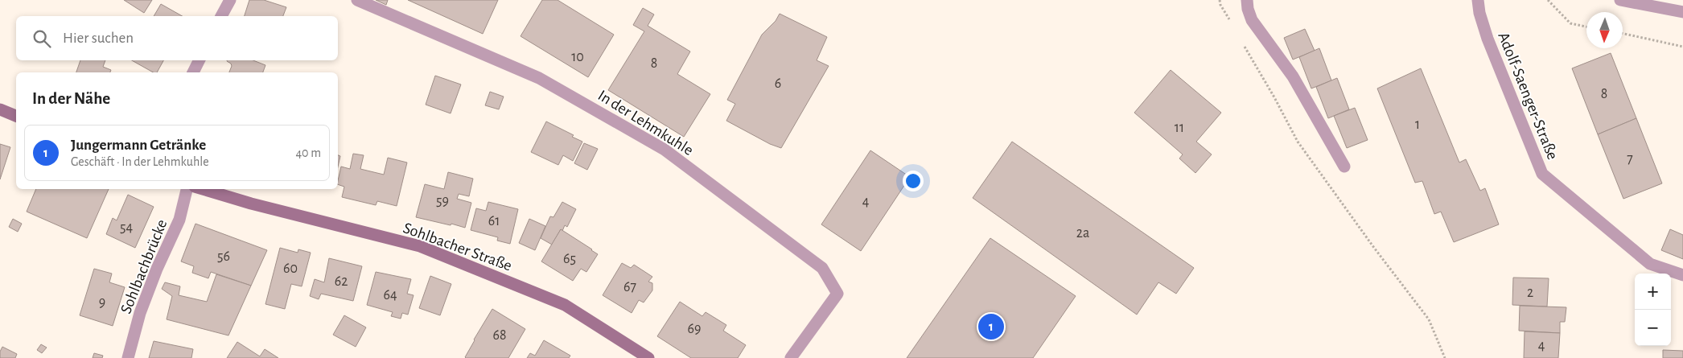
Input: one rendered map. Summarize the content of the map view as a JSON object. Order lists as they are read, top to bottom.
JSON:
{
  "streets": {
    "street": [
      "Adolf-Saenger-Straße",
      "In der Lehmkuhle",
      "Sohlbacher Straße",
      "Sohlbachbrücke"
    ]
  },
  "house_numbers": [
    "10",
    "8",
    "6",
    "8",
    "1",
    "11",
    "7",
    "59",
    "4",
    "61",
    "54",
    "2a",
    "56",
    "65",
    "60",
    "62",
    "67",
    "2",
    "64",
    "9",
    "69",
    "68",
    "4"
  ],
  "north": "bottom",
  "page": {
    "search": "Hier suchen",
    "heading": "In der Nähe",
    "list": [
      {
        "mark": "1",
        "name": "Jungermann Getränke",
        "note": "Geschäft · In der Lehmkuhle",
        "value": "40 m"
      }
    ],
    "map_buttons": ["+", "−"],
    "pins": "1"
  }
}
